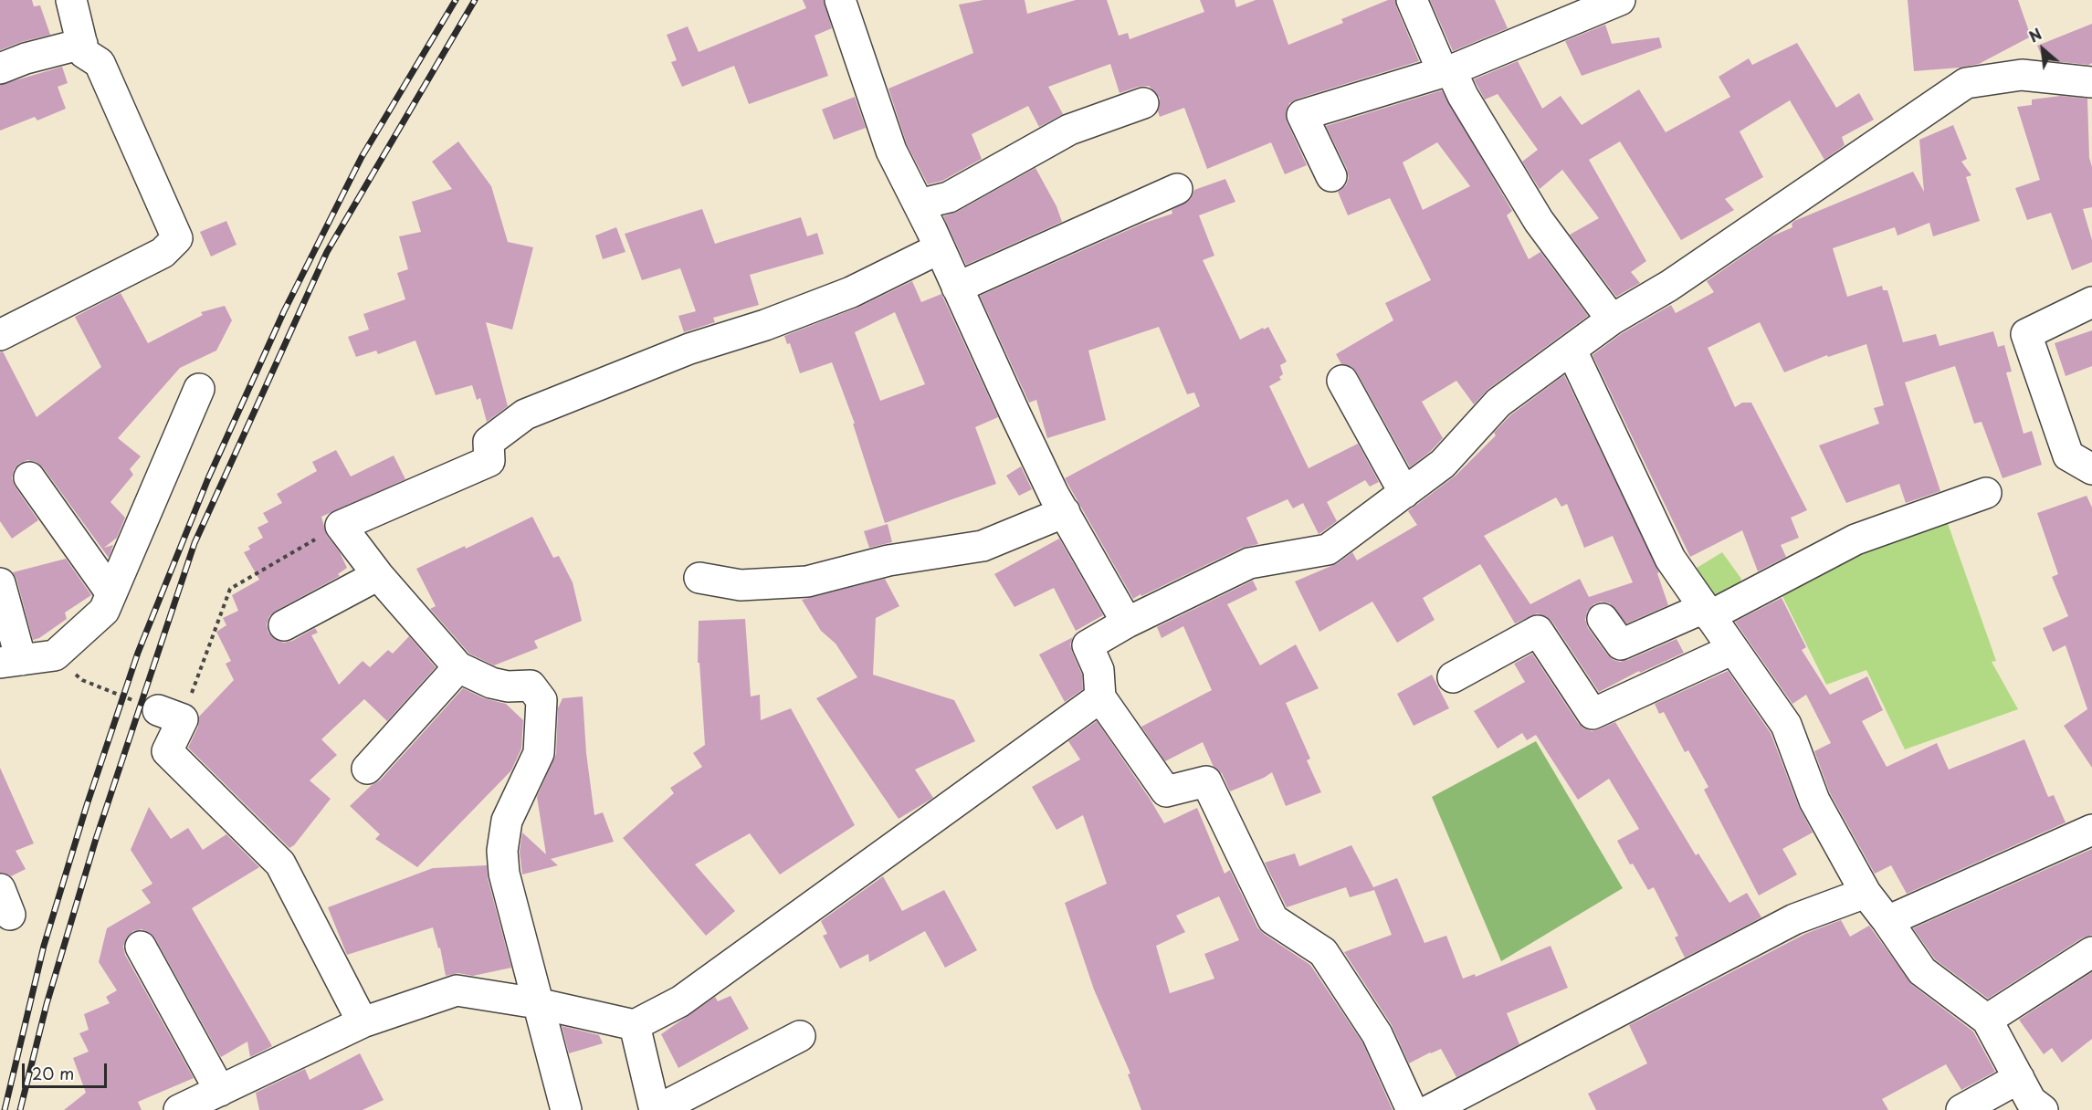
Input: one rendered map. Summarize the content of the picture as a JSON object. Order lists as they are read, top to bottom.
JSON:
{
  "scale_bar": "20 m",
  "north": "top left"
}
